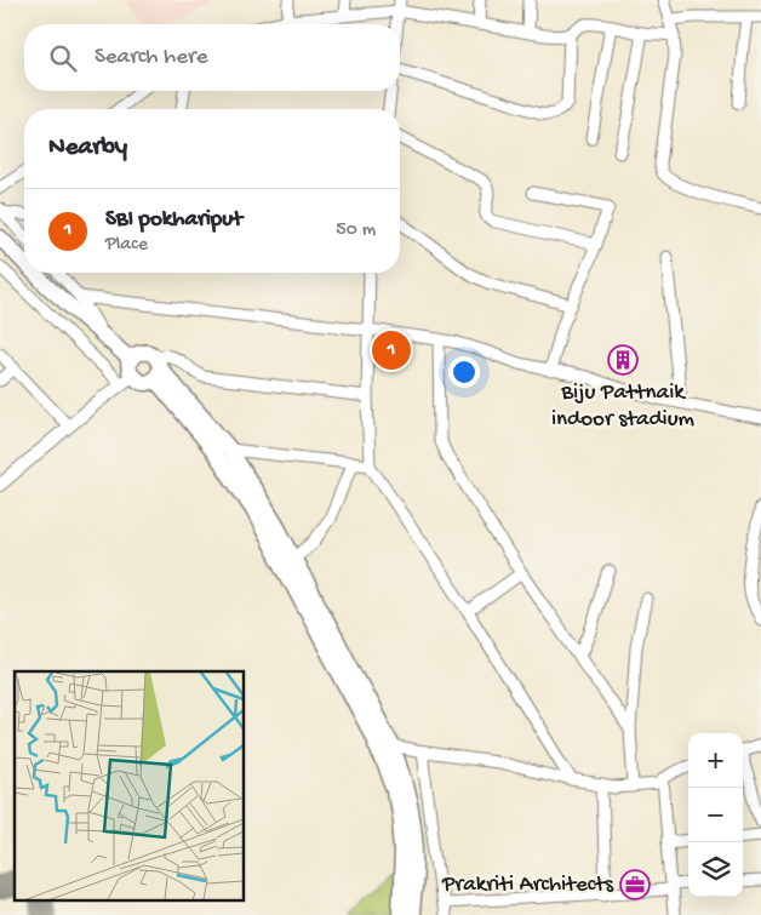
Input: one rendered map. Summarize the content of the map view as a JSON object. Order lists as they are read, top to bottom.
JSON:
{
  "places": {
    "building": ["Biju Pattnaik indoor stadium"],
    "office": ["Prakriti Architects"]
  },
  "page": {
    "search": "Search here",
    "heading": "Nearby",
    "list": [
      {
        "mark": "1",
        "name": "SBI pokhariput",
        "note": "Place",
        "value": "50 m"
      }
    ],
    "pins": "1",
    "map_buttons": ["+", "−"]
  }
}
